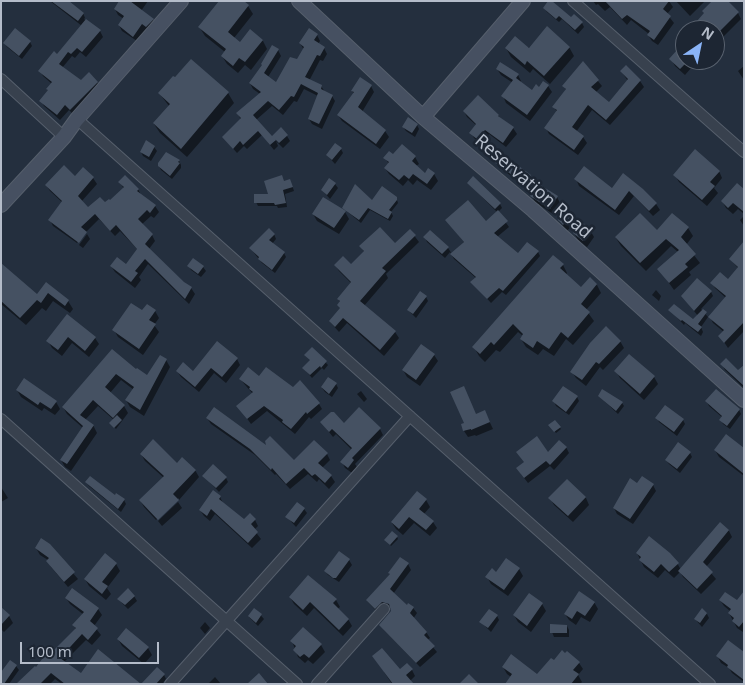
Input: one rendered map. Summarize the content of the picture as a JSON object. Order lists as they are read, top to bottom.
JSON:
{
  "streets": {
    "street": ["Reservation Road"]
  },
  "scale_bar": "100 m",
  "north": "top right"
}
